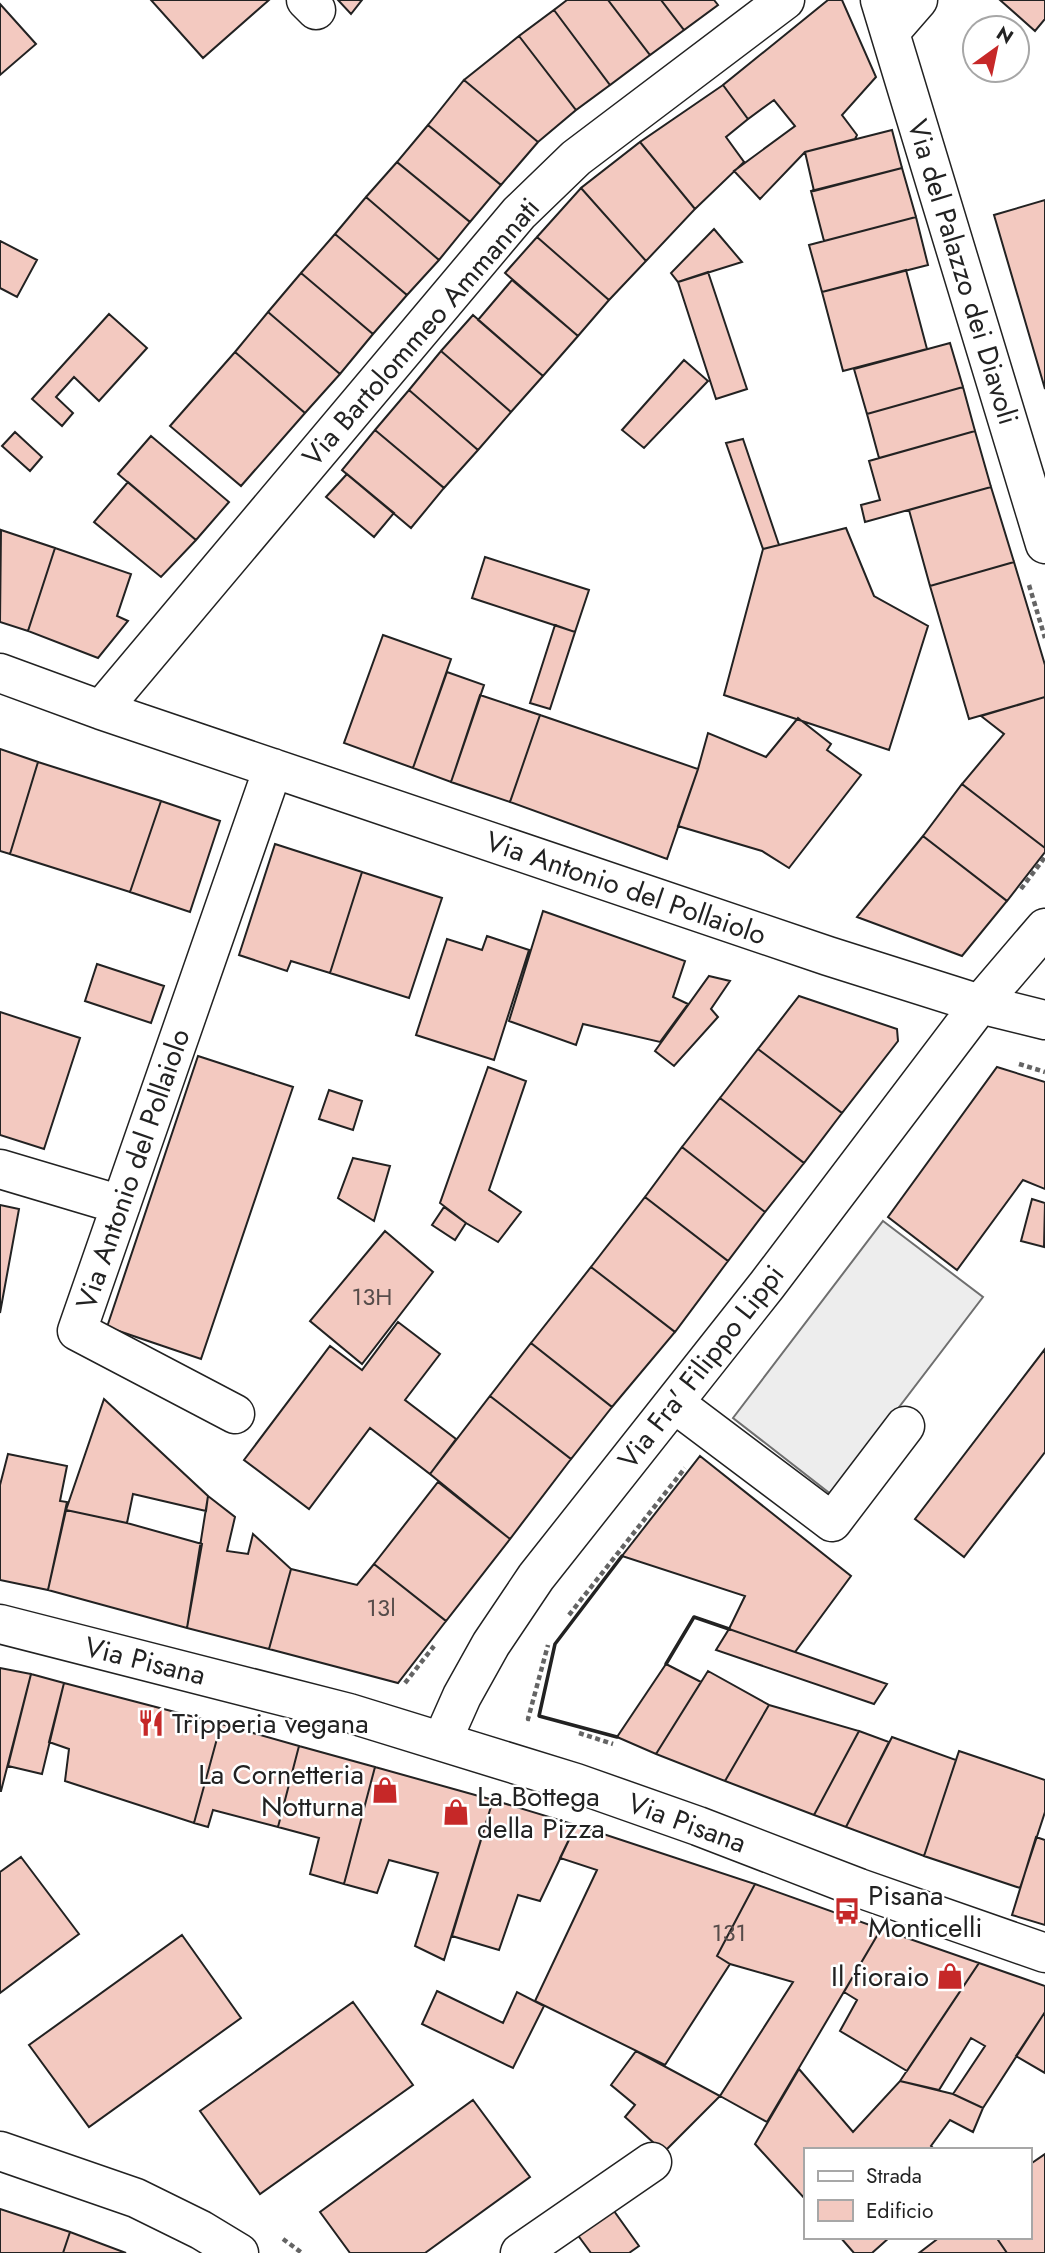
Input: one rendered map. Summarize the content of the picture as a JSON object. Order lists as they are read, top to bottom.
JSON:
{
  "streets": {
    "street": [
      "Via del Palazzo dei Diavoli",
      "Via Bartolommeo Ammannati",
      "Via Antonio del Pollaiolo",
      "Via Fra' Filippo Lippi",
      "Via Pisana"
    ]
  },
  "crossings": [
    ["Via Bartolommeo Ammannati", "Via Antonio del Pollaiolo"],
    ["Via Antonio del Pollaiolo", "Via Fra' Filippo Lippi"],
    ["Via Fra' Filippo Lippi", "Via Pisana"]
  ],
  "places": {
    "restaurant": ["Tripperia vegana"],
    "shop": ["La Cornetteria Notturna", "La Bottega della Pizza", "Il fioraio"],
    "bus stop": ["Pisana Monticelli"]
  },
  "house_numbers": ["13H", "13l", "131"],
  "legend": ["Strada", "Edificio"],
  "north": "top right"
}
